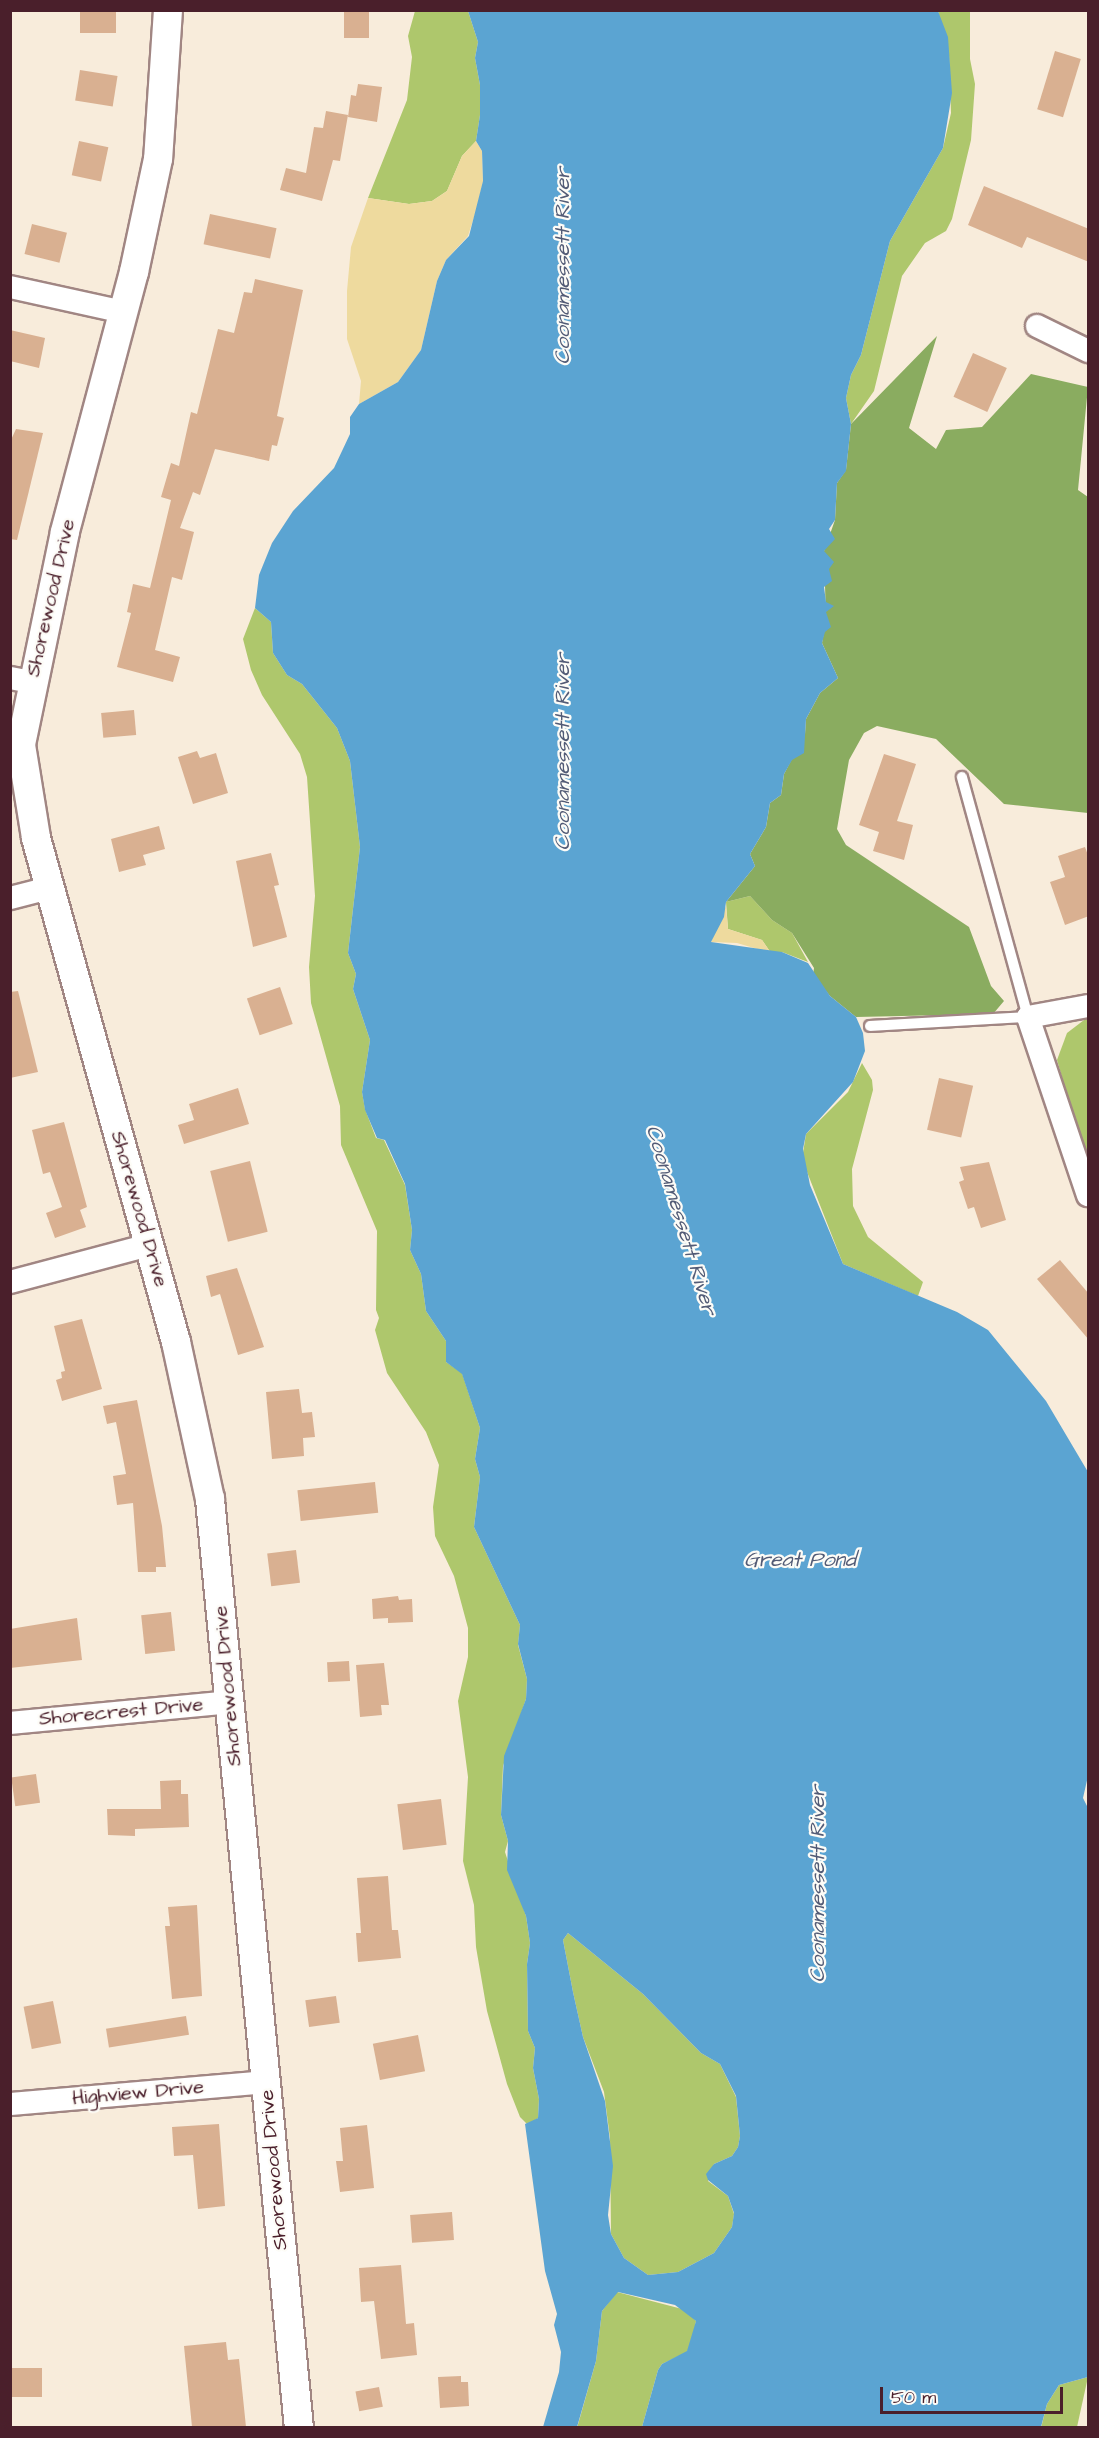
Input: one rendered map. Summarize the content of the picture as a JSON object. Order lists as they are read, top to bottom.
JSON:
{
  "streets": {
    "street": ["Shorewood Drive", "Shorecrest Drive", "Highview Drive"]
  },
  "crossings": [
    ["Shorewood Drive", "Shorecrest Drive"],
    ["Shorewood Drive", "Highview Drive"]
  ],
  "water": ["Coonamessett River", "Great Pond"],
  "scale_bar": "50 m"
}
